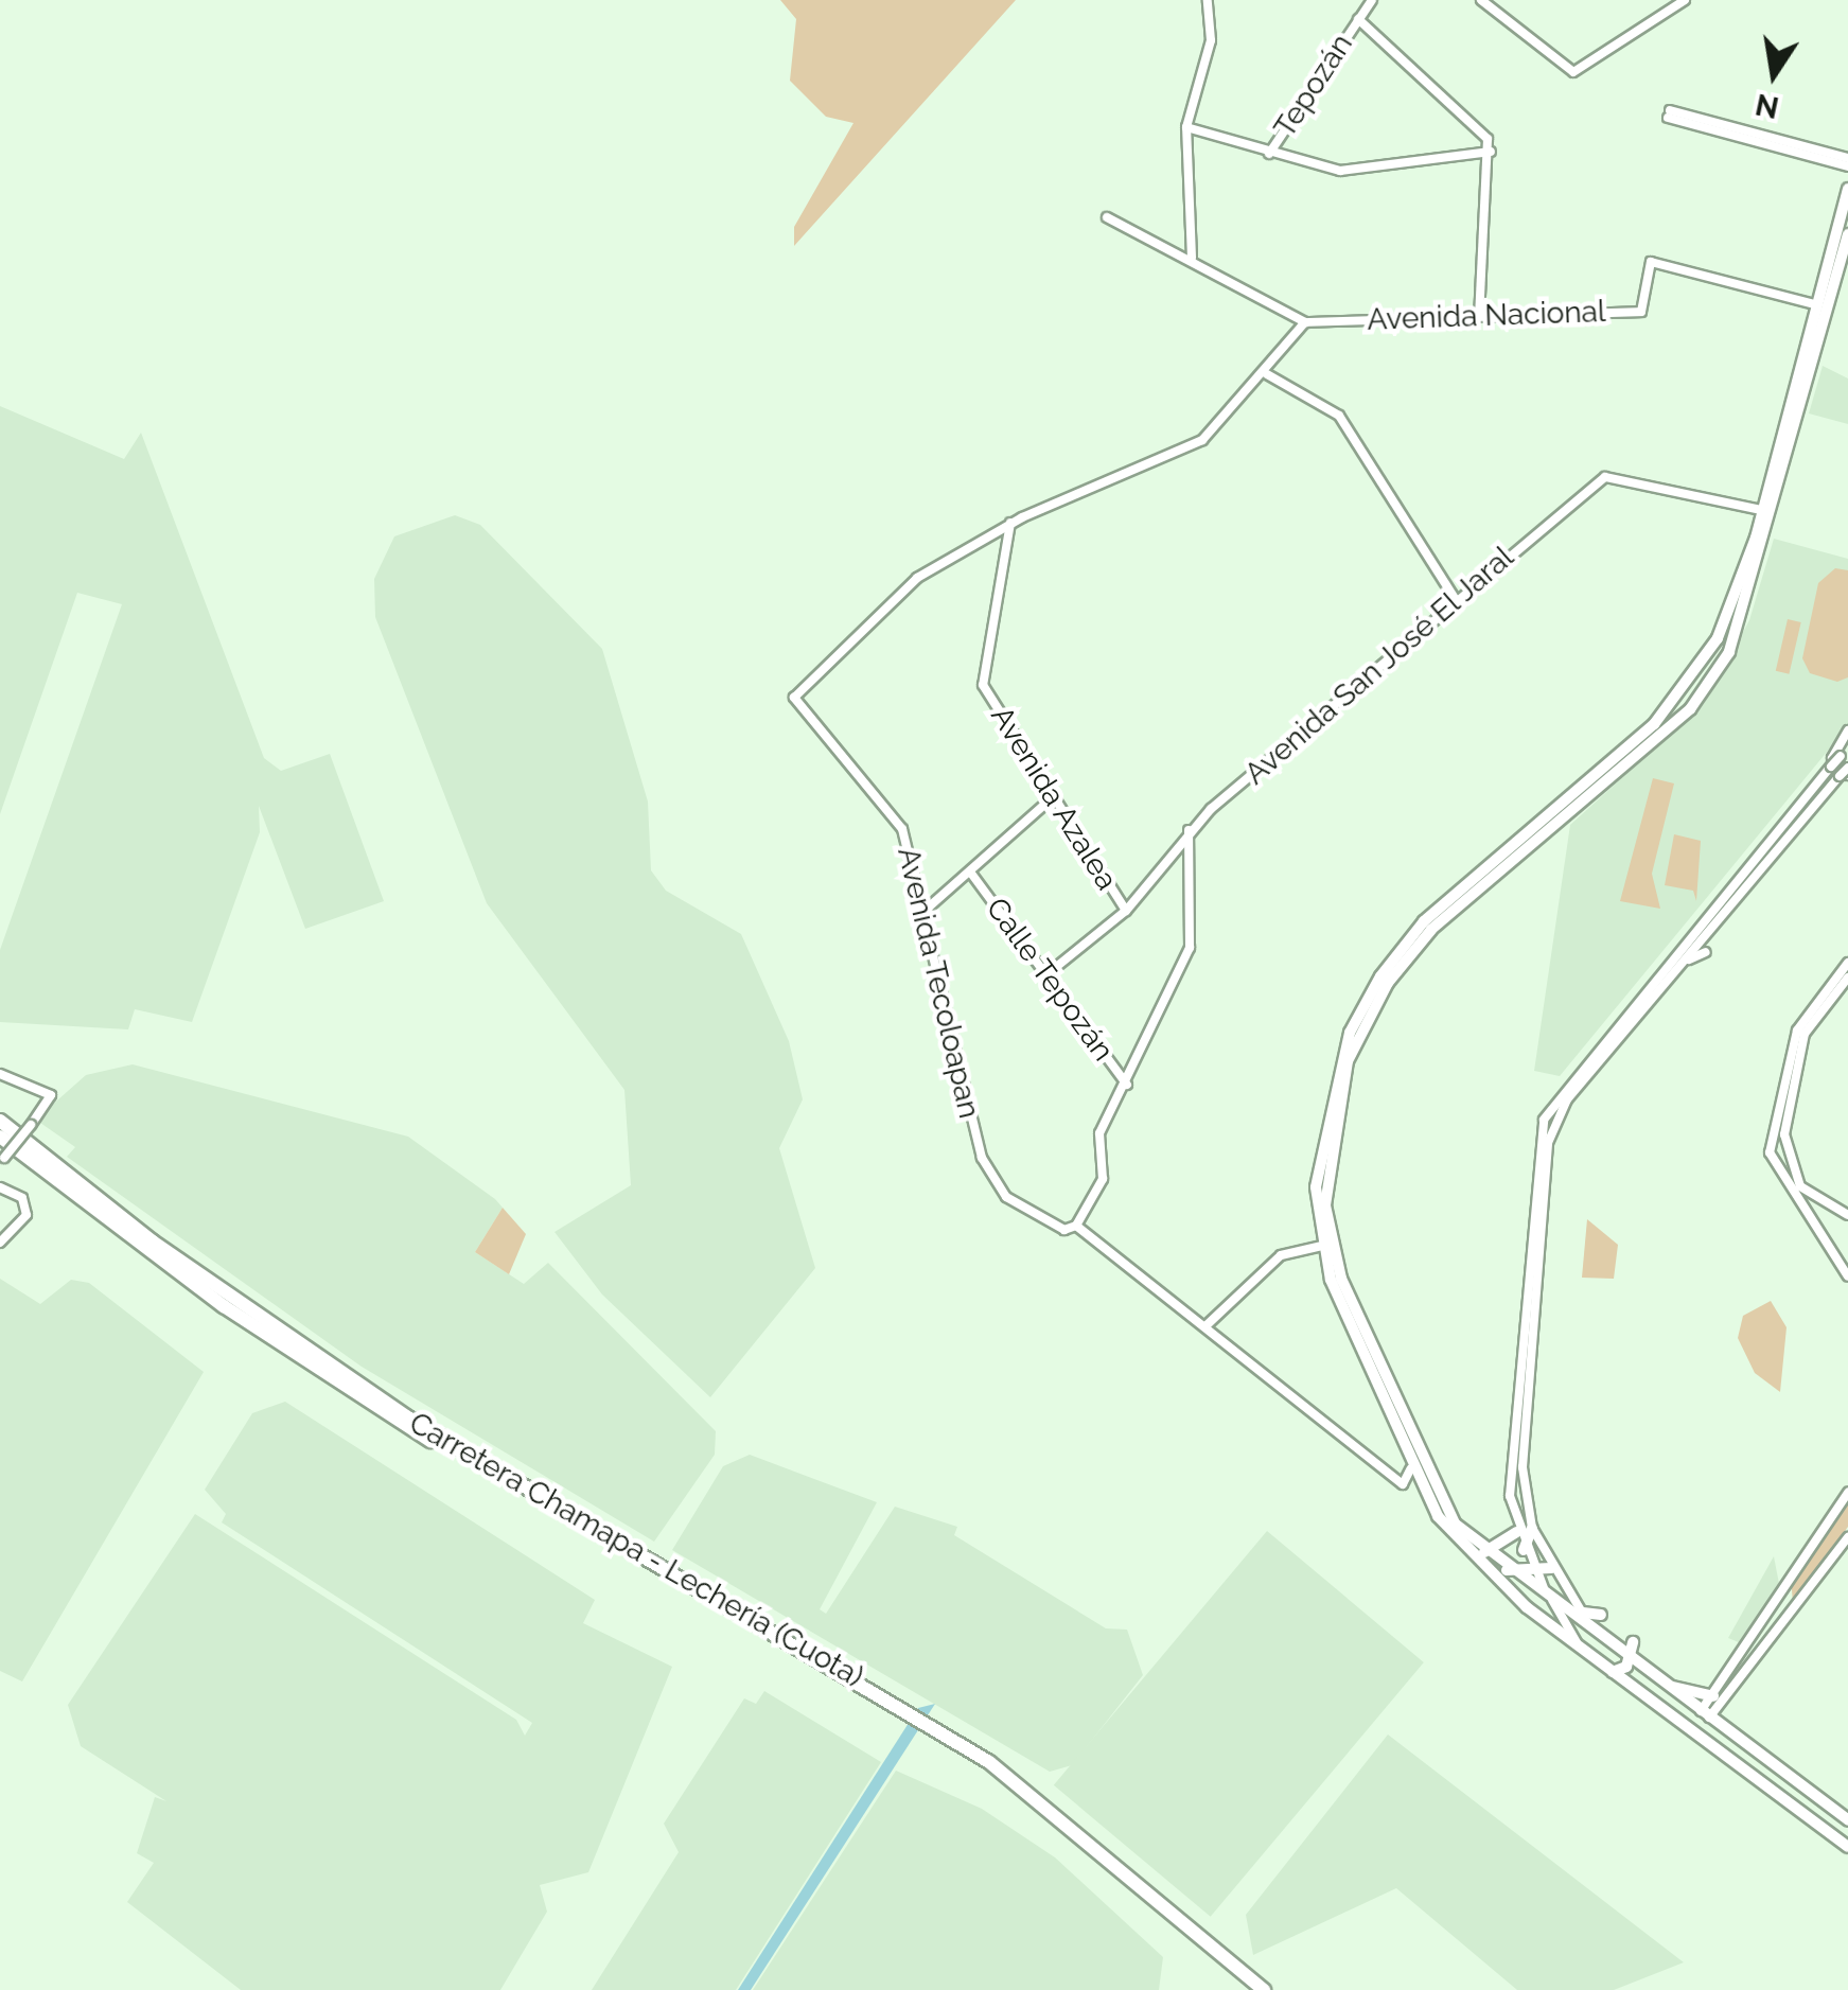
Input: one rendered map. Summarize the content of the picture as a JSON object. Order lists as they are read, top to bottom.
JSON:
{
  "streets": {
    "highway": ["Carretera Chamapa - Lechería (Cuota)"],
    "street": [
      "Tepozán",
      "Avenida Nacional",
      "Avenida San José El Jaral",
      "Avenida Azalea",
      "Calle Tepozán",
      "Avenida Tecoloapan"
    ]
  },
  "crossings": [
    ["Avenida Nacional", "Avenida Tecoloapan"],
    ["Avenida San José El Jaral", "Avenida Azalea"],
    ["Avenida San José El Jaral", "Calle Tepozán"],
    ["Avenida Azalea", "Avenida Tecoloapan"]
  ],
  "north": "bottom"
}
